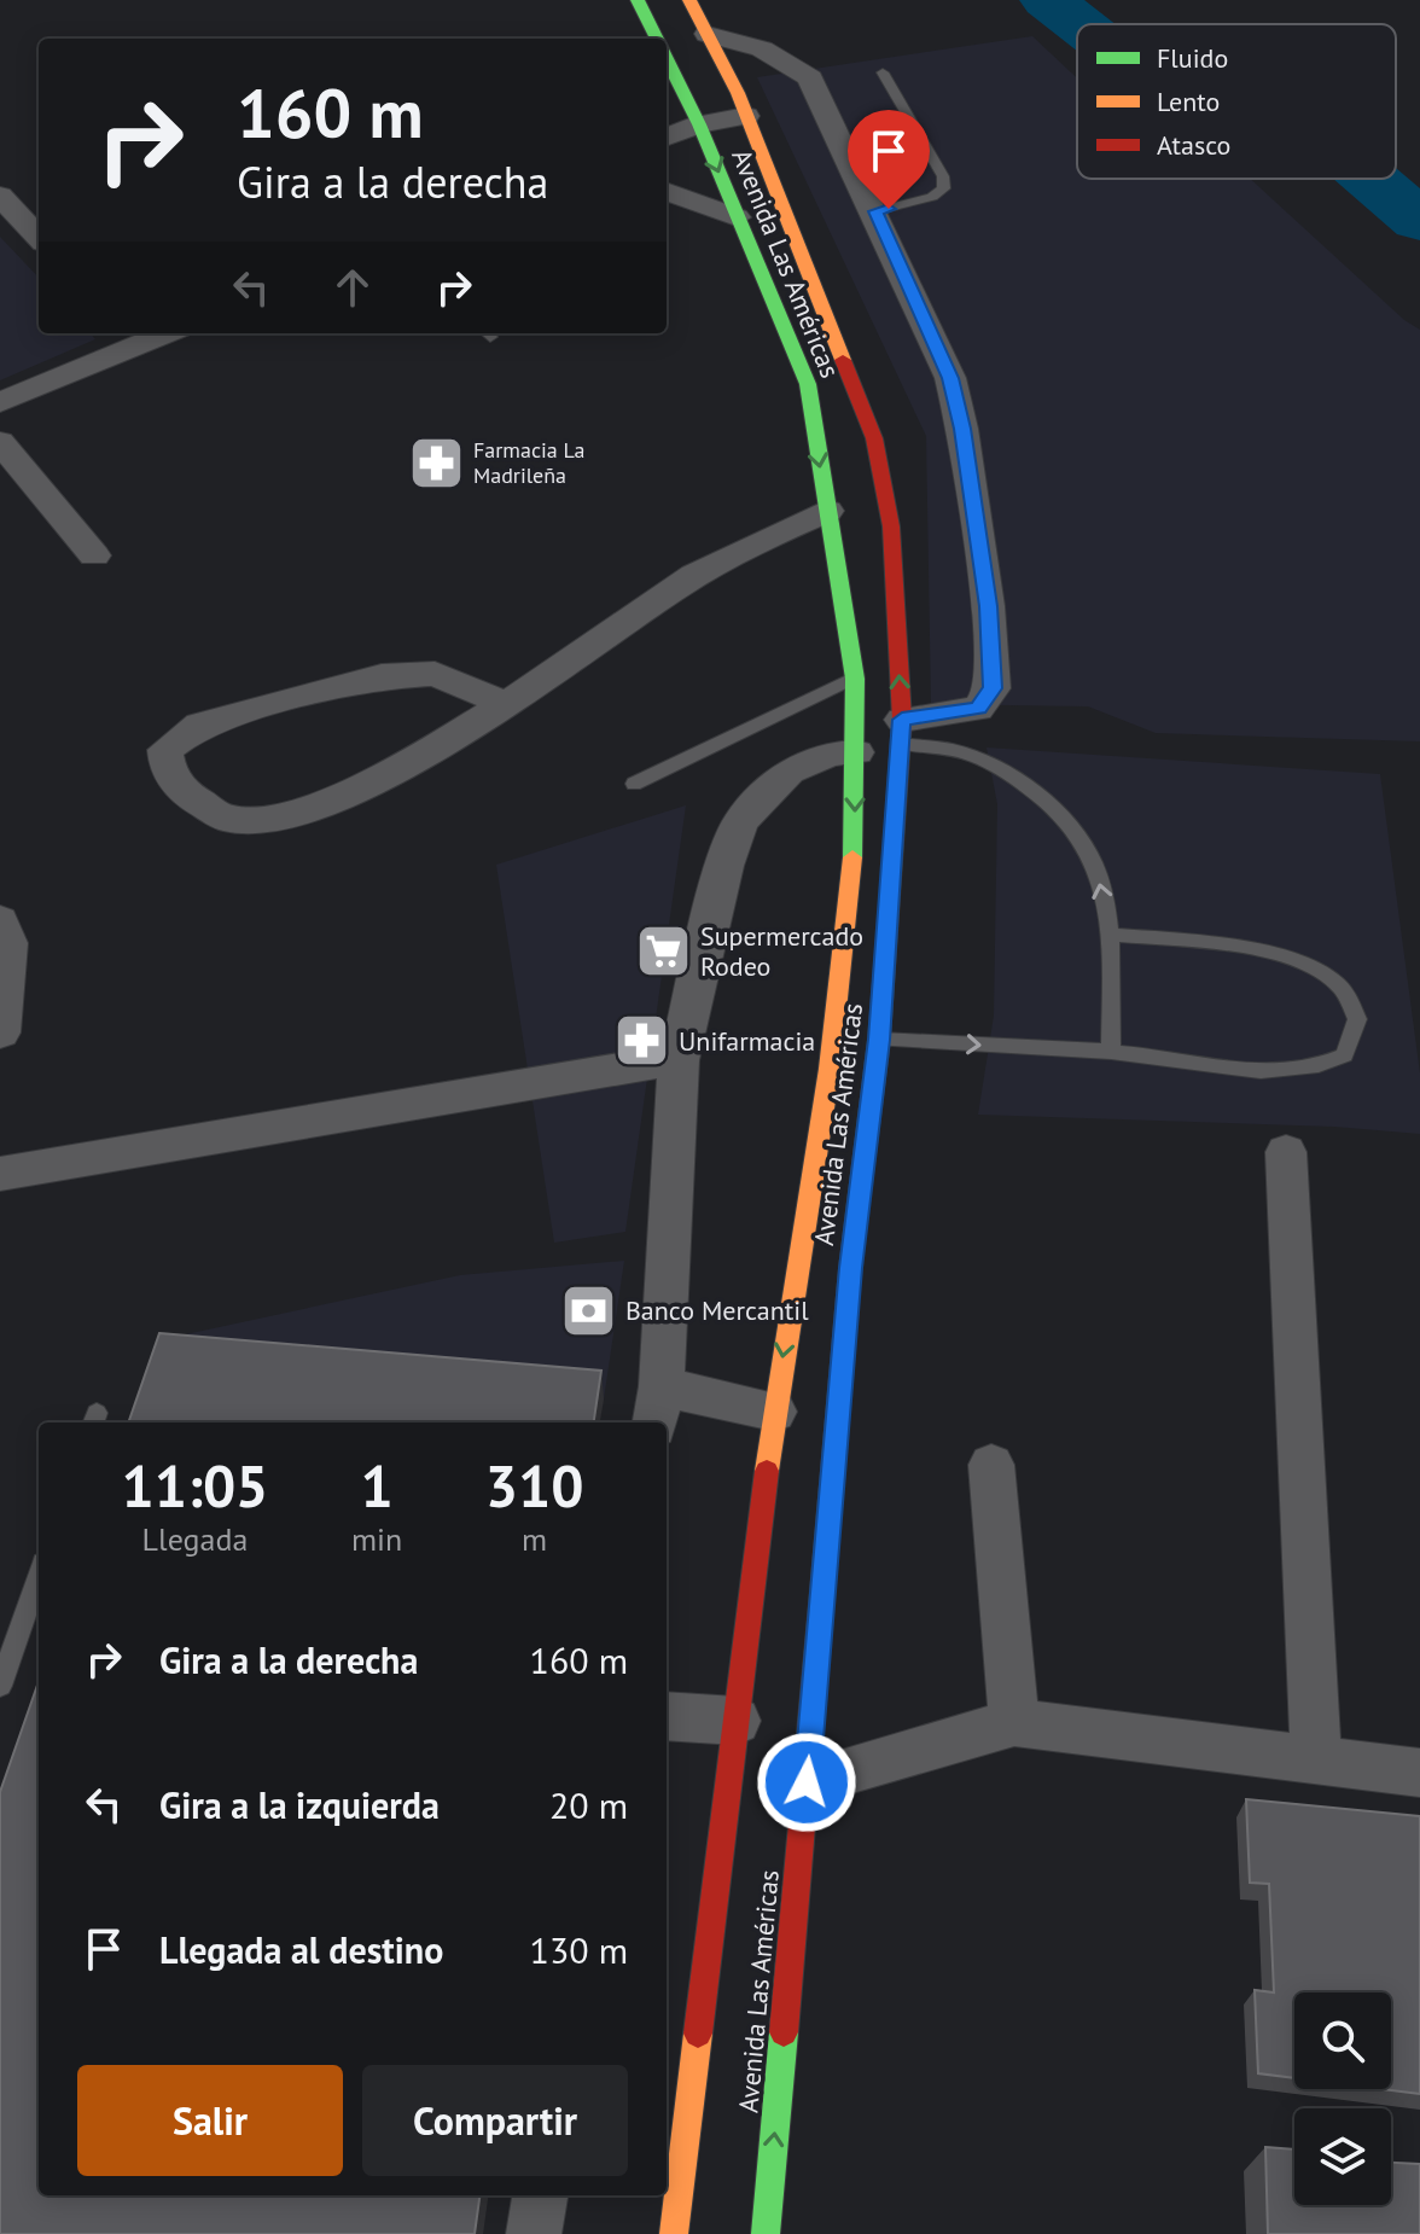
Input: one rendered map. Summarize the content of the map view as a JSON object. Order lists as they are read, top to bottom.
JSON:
{
  "streets": {
    "street": ["Avenida Las Américas"]
  },
  "places": {
    "pharmacy": ["Farmacia La Madrileña", "Unifarmacia"],
    "supermarket": ["Supermercado Rodeo"],
    "bank": ["Banco Mercantil"]
  },
  "legend": ["Fluido", "Lento", "Atasco"],
  "page": {
    "turn": ["160 m", "Gira a la derecha"],
    "eta": [
      "11:05",
      "Llegada",
      "1",
      "min",
      "310",
      "m"
    ],
    "list": [
      {
        "name": "Gira a la derecha",
        "value": "160 m"
      },
      {
        "name": "Gira a la izquierda",
        "value": "20 m"
      },
      {
        "name": "Llegada al destino",
        "value": "130 m"
      }
    ],
    "buttons": ["Salir", "Compartir"]
  }
}
